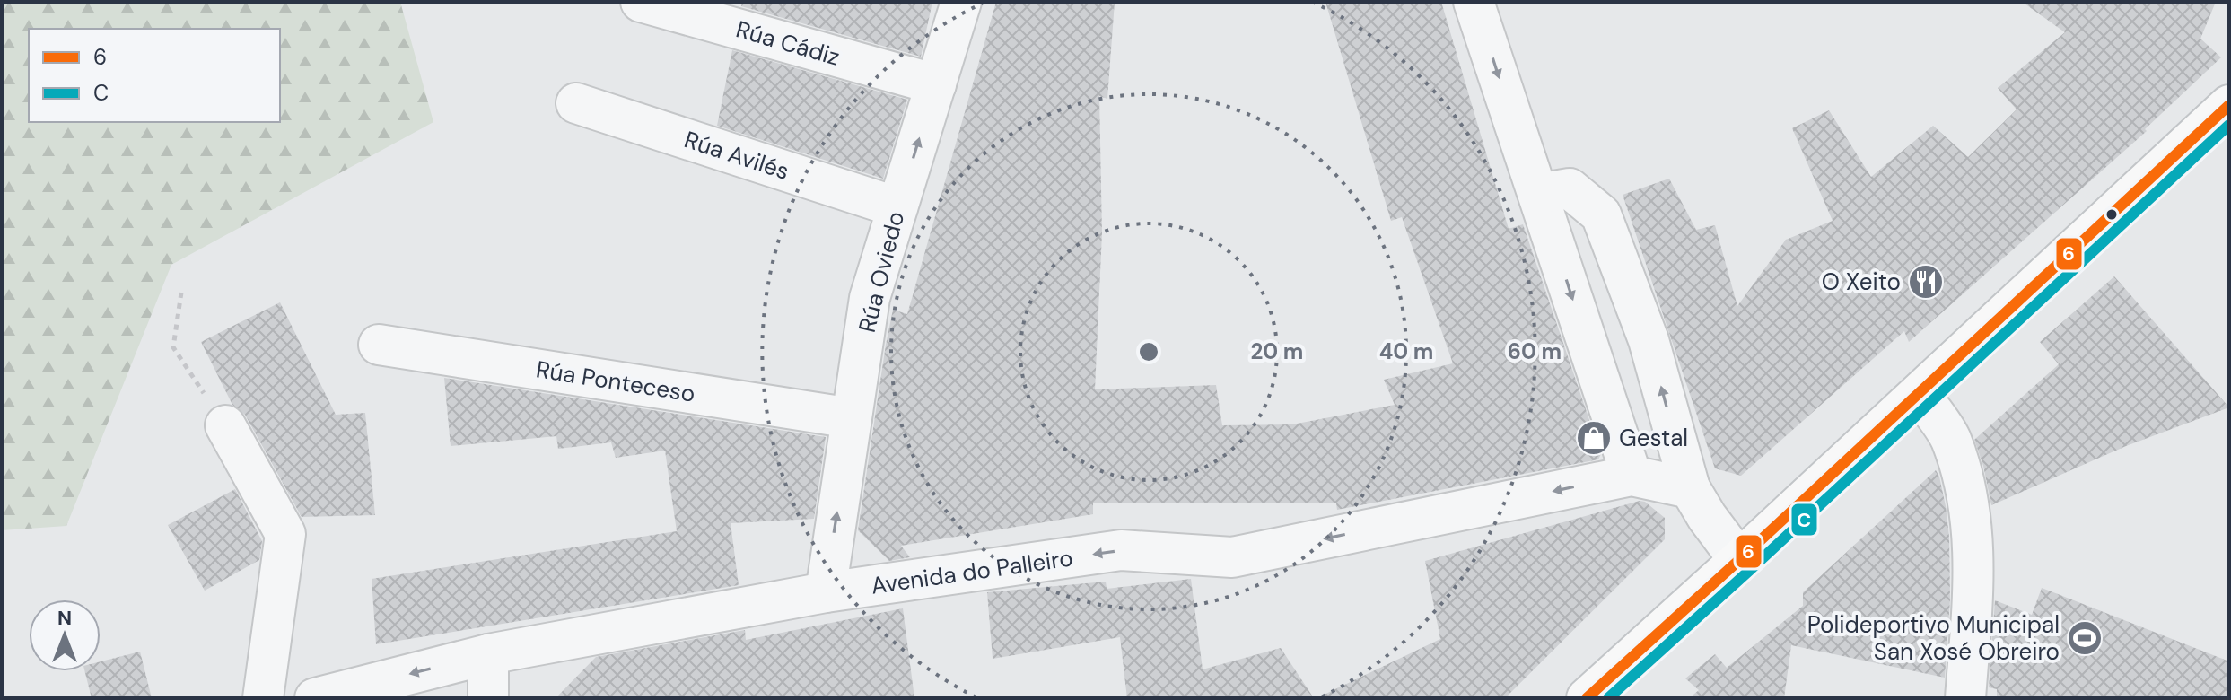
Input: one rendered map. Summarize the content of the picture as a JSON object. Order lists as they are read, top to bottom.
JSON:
{
  "streets": {
    "street": [
      "Rúa Cádiz",
      "Rúa Avilés",
      "Rúa Oviedo",
      "Rúa Ponteceso",
      "Avenida do Palleiro"
    ]
  },
  "crossings": [
    ["Rúa Cádiz", "Rúa Oviedo"],
    ["Rúa Avilés", "Rúa Oviedo"],
    ["Rúa Oviedo", "Rúa Ponteceso"],
    ["Rúa Oviedo", "Avenida do Palleiro"]
  ],
  "one_way": ["Rúa Oviedo", "Avenida do Palleiro"],
  "places": {
    "restaurant": ["O Xeito"],
    "shop": ["Gestal"],
    "sports": ["Polideportivo Municipal San Xosé Obreiro"]
  },
  "lines": ["transit line 6", "transit line C"],
  "legend": ["6", "C"],
  "north": "top",
  "rings": ["20 m", "40 m", "60 m"]
}
